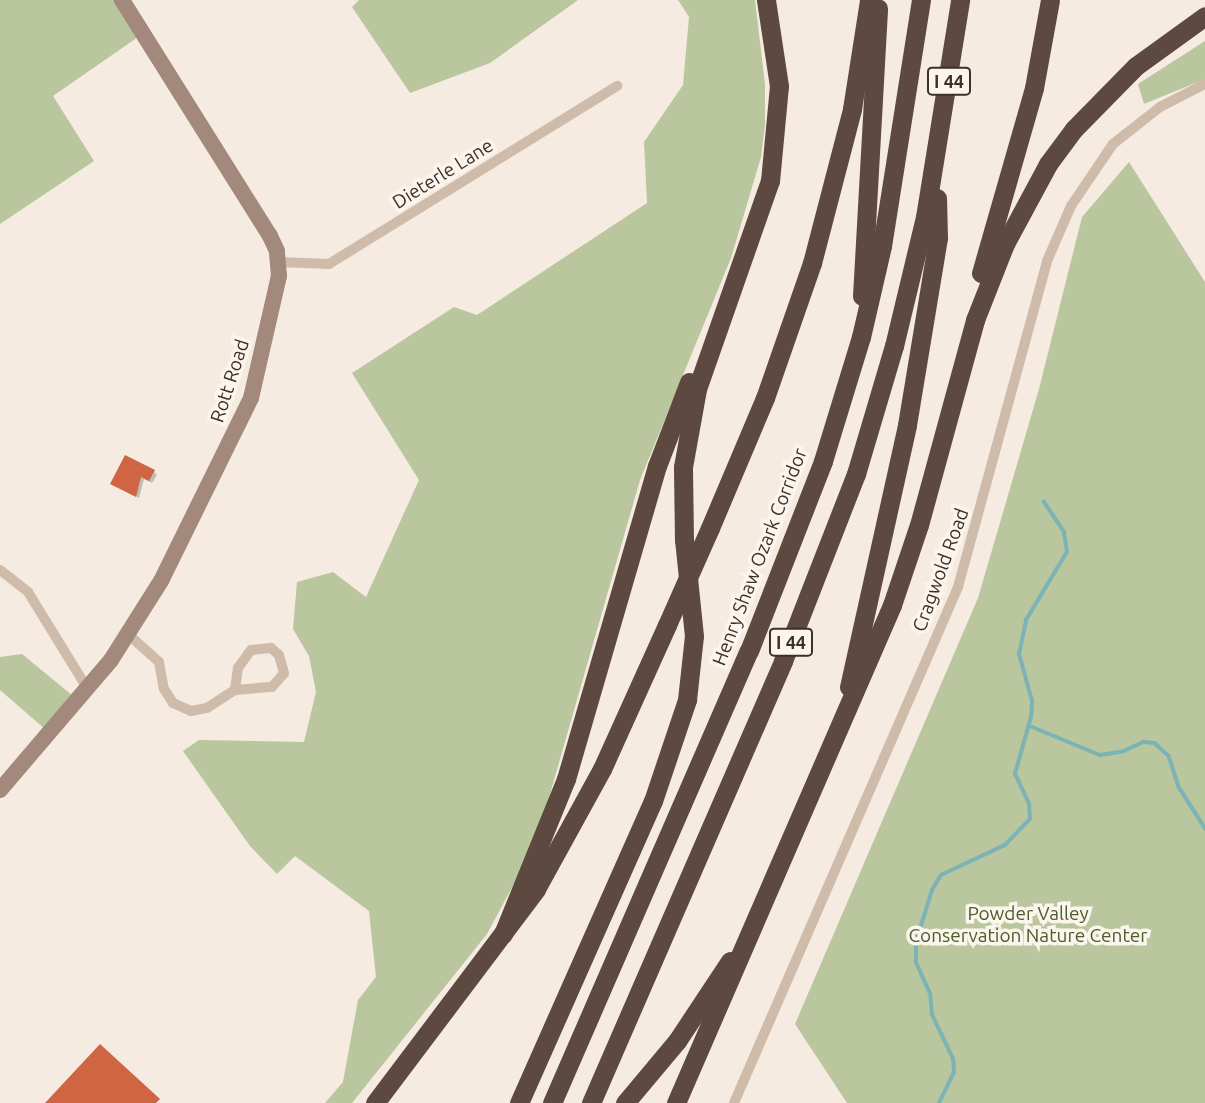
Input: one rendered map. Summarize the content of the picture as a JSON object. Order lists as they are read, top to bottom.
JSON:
{
  "streets": {
    "highway": ["I 44", "Henry Shaw Ozark Corridor"],
    "street": ["Dieterle Lane", "Rott Road", "Cragwold Road"]
  },
  "crossings": [
    ["Dieterle Lane", "Rott Road"]
  ],
  "parks": ["Powder Valley Conservation Nature Center"]
}
